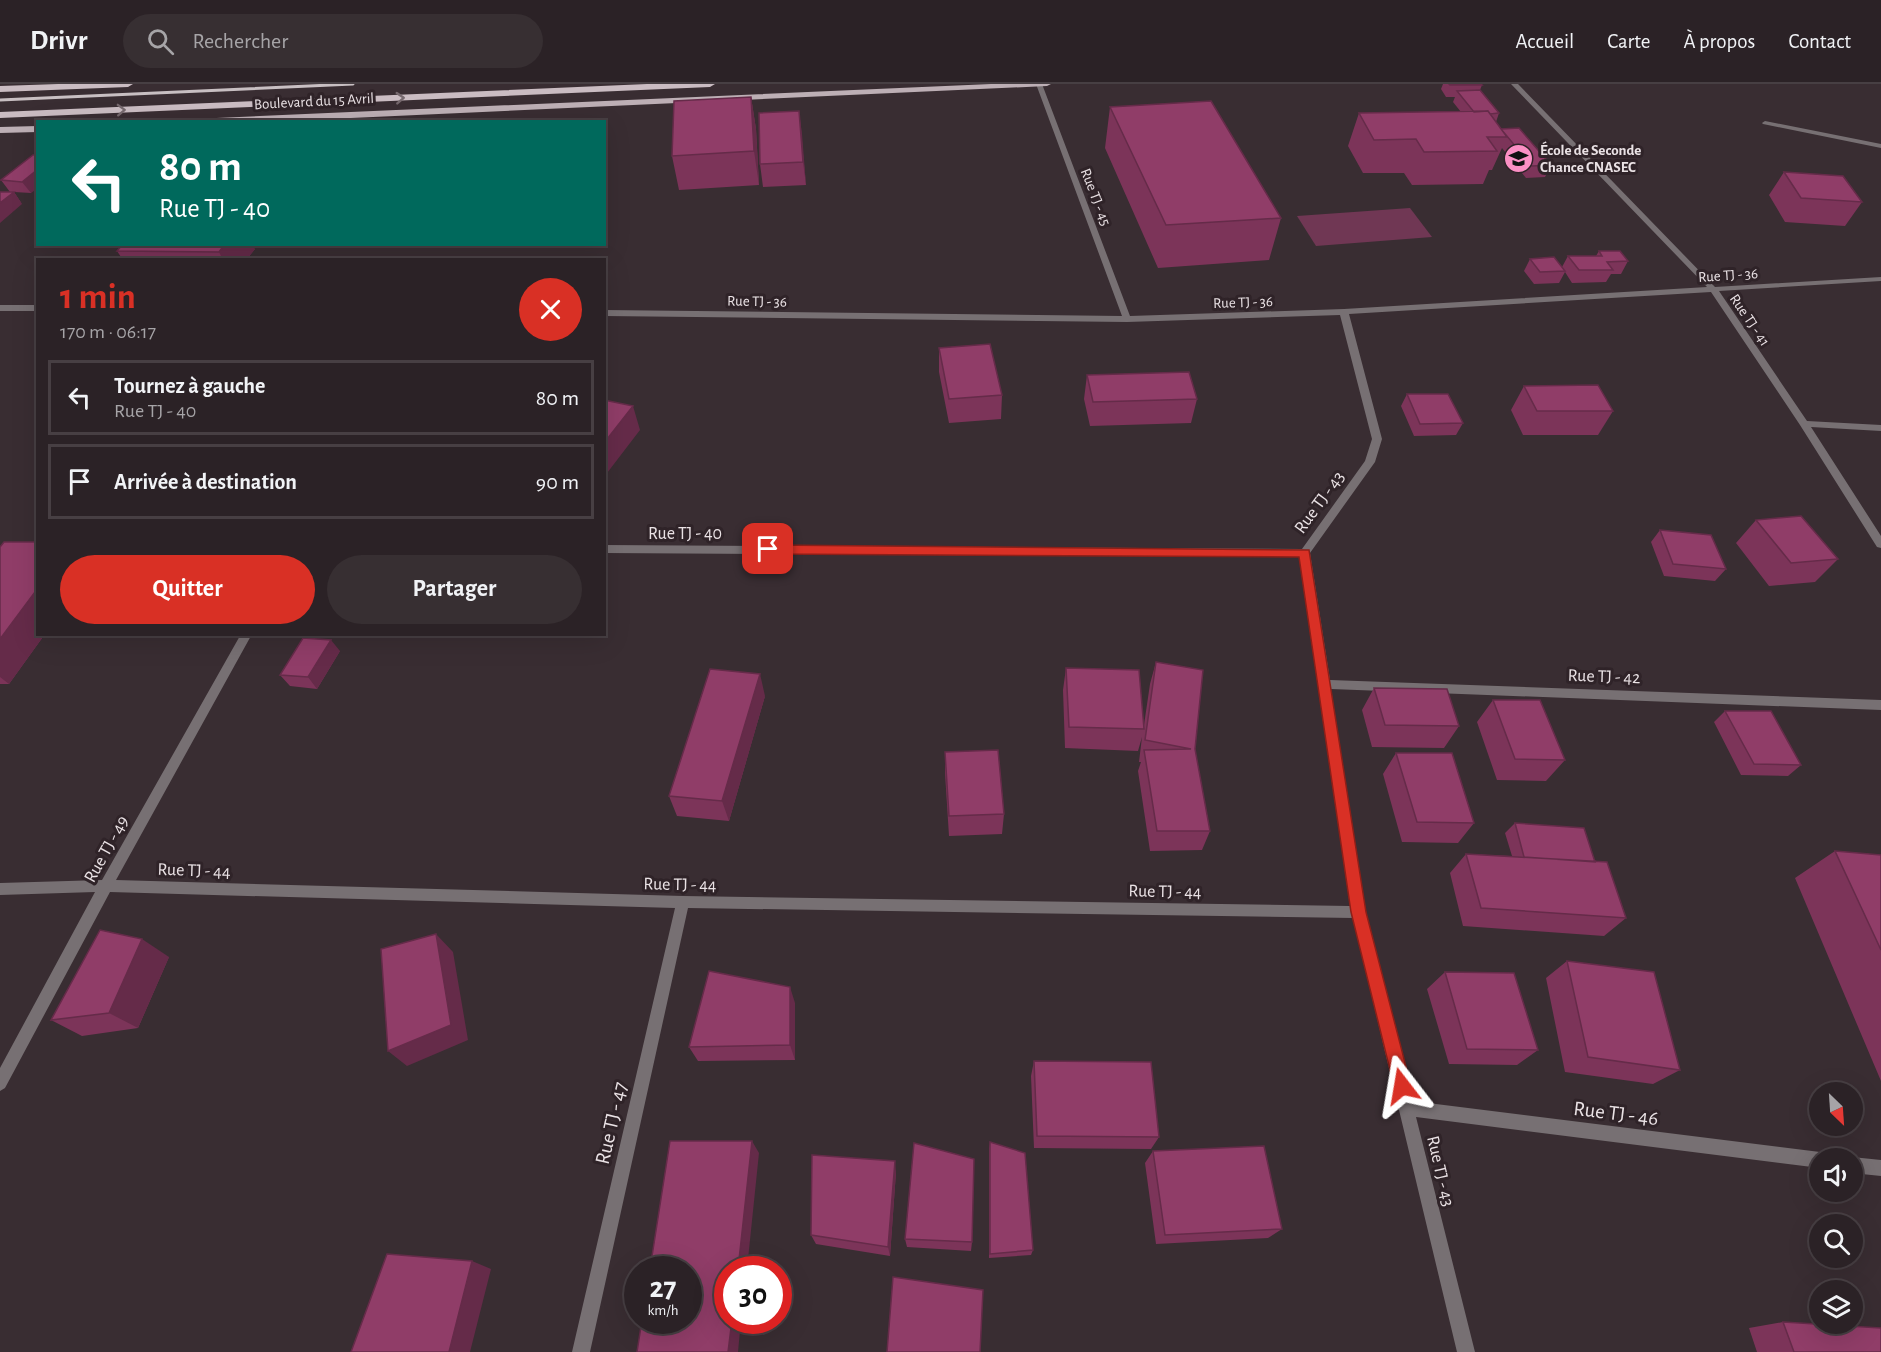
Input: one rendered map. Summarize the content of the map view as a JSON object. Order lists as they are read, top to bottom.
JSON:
{
  "streets": {
    "highway": ["Boulevard du 15 Avril"],
    "street": [
      "Rue TJ - 45",
      "Rue TJ - 36",
      "Rue TJ - 41",
      "Rue TJ - 43",
      "Rue TJ - 40",
      "Rue TJ - 42",
      "Rue TJ - 49",
      "Rue TJ - 44",
      "Rue TJ - 46",
      "Rue TJ - 47"
    ]
  },
  "crossings": [
    ["Boulevard du 15 Avril", "Rue TJ - 45"],
    ["Rue TJ - 45", "Rue TJ - 36"],
    ["Rue TJ - 36", "Rue TJ - 41"],
    ["Rue TJ - 36", "Rue TJ - 43"],
    ["Rue TJ - 43", "Rue TJ - 40"],
    ["Rue TJ - 43", "Rue TJ - 42"],
    ["Rue TJ - 43", "Rue TJ - 44"],
    ["Rue TJ - 43", "Rue TJ - 46"],
    ["Rue TJ - 49", "Rue TJ - 44"],
    ["Rue TJ - 44", "Rue TJ - 47"]
  ],
  "one_way": ["Boulevard du 15 Avril"],
  "places": {
    "school or university": ["École de Seconde Chance CNASEC"]
  },
  "north": "bottom right",
  "page": {
    "header": "Drivr",
    "search": "Rechercher",
    "nav": [
      "Accueil",
      "Carte",
      "À propos",
      "Contact"
    ],
    "turn": ["80 m", "Rue TJ - 40"],
    "heading": ["1 min", "170 m · 06:17"],
    "list": [
      {
        "name": "Tournez à gauche",
        "note": "Rue TJ - 40",
        "value": "80 m"
      },
      {
        "name": "Arrivée à destination",
        "value": "90 m"
      }
    ],
    "buttons": ["Quitter", "Partager"],
    "speed": "27 km/h",
    "limit": "30"
  }
}
